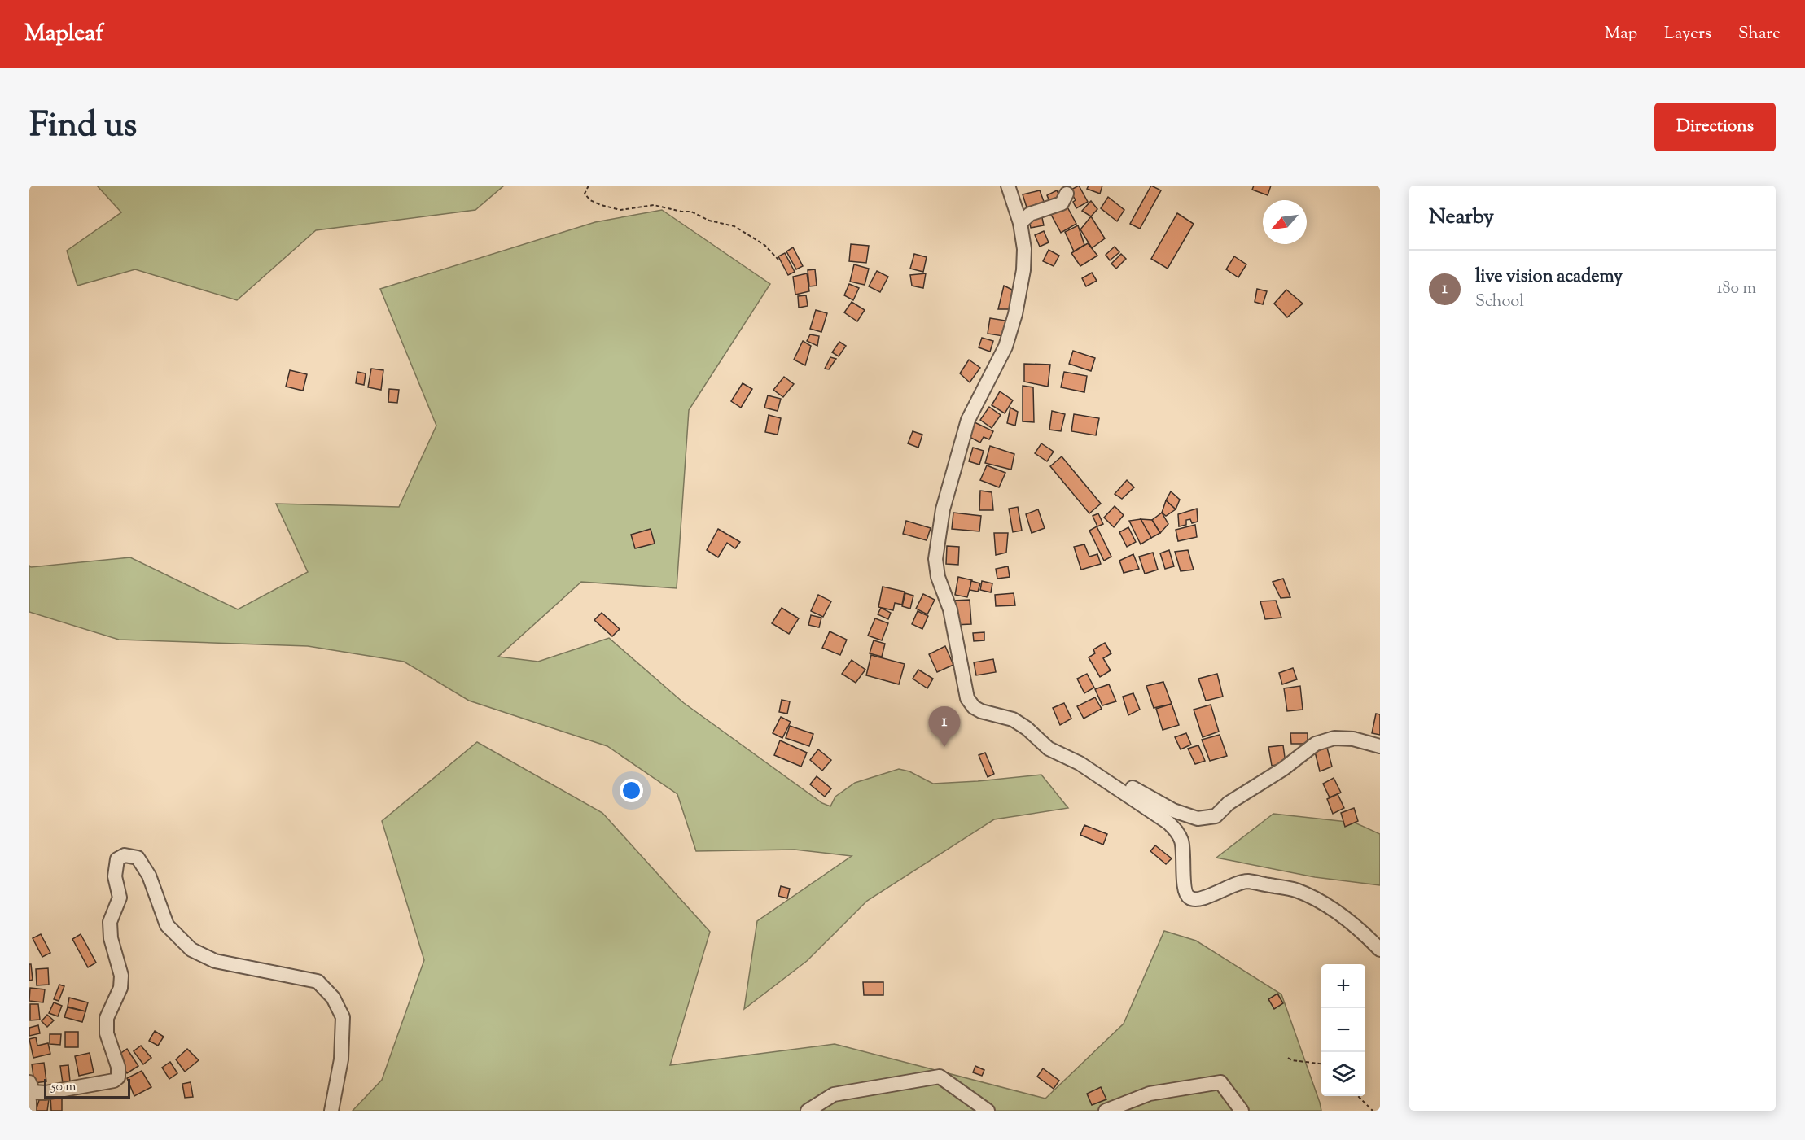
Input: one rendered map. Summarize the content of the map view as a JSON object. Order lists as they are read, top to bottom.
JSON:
{
  "scale_bar": "50 m",
  "north": "bottom left",
  "page": {
    "header": "Mapleaf",
    "nav": ["Map", "Layers", "Share"],
    "title": "Find us",
    "buttons": "Directions",
    "heading": "Nearby",
    "list": [
      {
        "mark": "1",
        "name": "live vision academy",
        "note": "School",
        "value": "180 m"
      }
    ],
    "pins": "1",
    "map_buttons": ["+", "−"],
    "scale": "50 m"
  }
}
